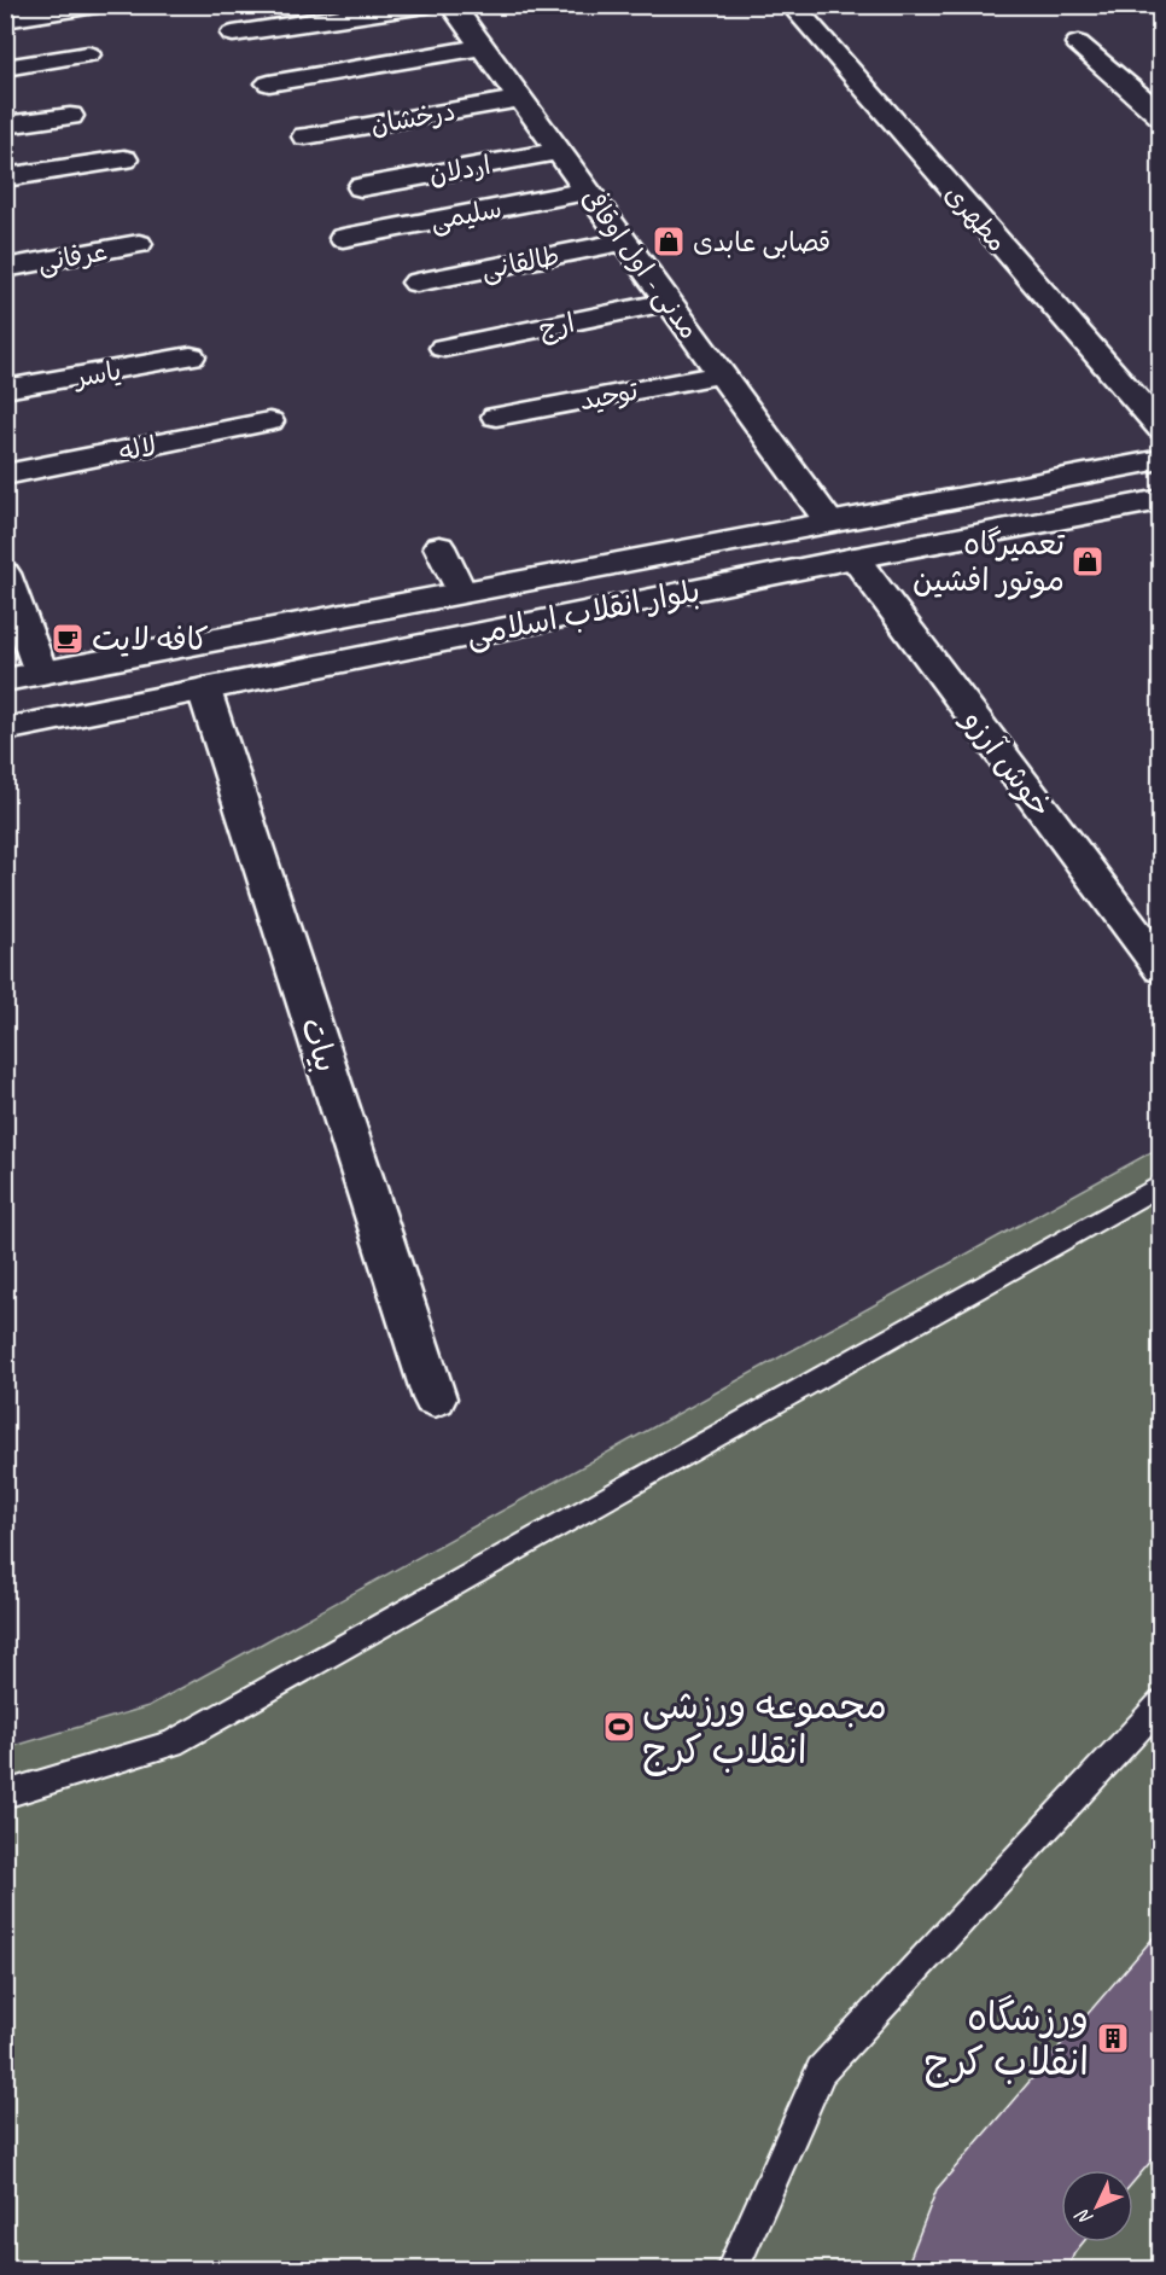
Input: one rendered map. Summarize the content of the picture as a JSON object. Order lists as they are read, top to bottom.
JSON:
{
  "streets": {
    "street": [
      "درخشان",
      "اردلان",
      "سلیمی",
      "مطهری",
      "عرفانی",
      "طالقانی",
      "مدنی - اول اوقافی",
      "ارج",
      "یاسر",
      "توحید",
      "لاله",
      "بلوار انقلاب اسلامی",
      "خوش آرزو",
      "بیات"
    ]
  },
  "crossings": [
    ["درخشان", "مدنی - اول اوقافی"],
    ["اردلان", "مدنی - اول اوقافی"],
    ["سلیمی", "مدنی - اول اوقافی"],
    ["طالقانی", "مدنی - اول اوقافی"],
    ["مدنی - اول اوقافی", "ارج"],
    ["مدنی - اول اوقافی", "توحید"],
    ["مدنی - اول اوقافی", "بلوار انقلاب اسلامی"],
    ["بلوار انقلاب اسلامی", "خوش آرزو"],
    ["بلوار انقلاب اسلامی", "بیات"]
  ],
  "places": {
    "shop": ["قصابی عابدی", "تعمیرگاه موتور افشین"],
    "cafe": ["کافه لایت"],
    "sports": ["مجموعه ورزشی انقلاب کرج"],
    "building": ["ورزشگاه انقلاب کرج"]
  },
  "north": "bottom left"
}
